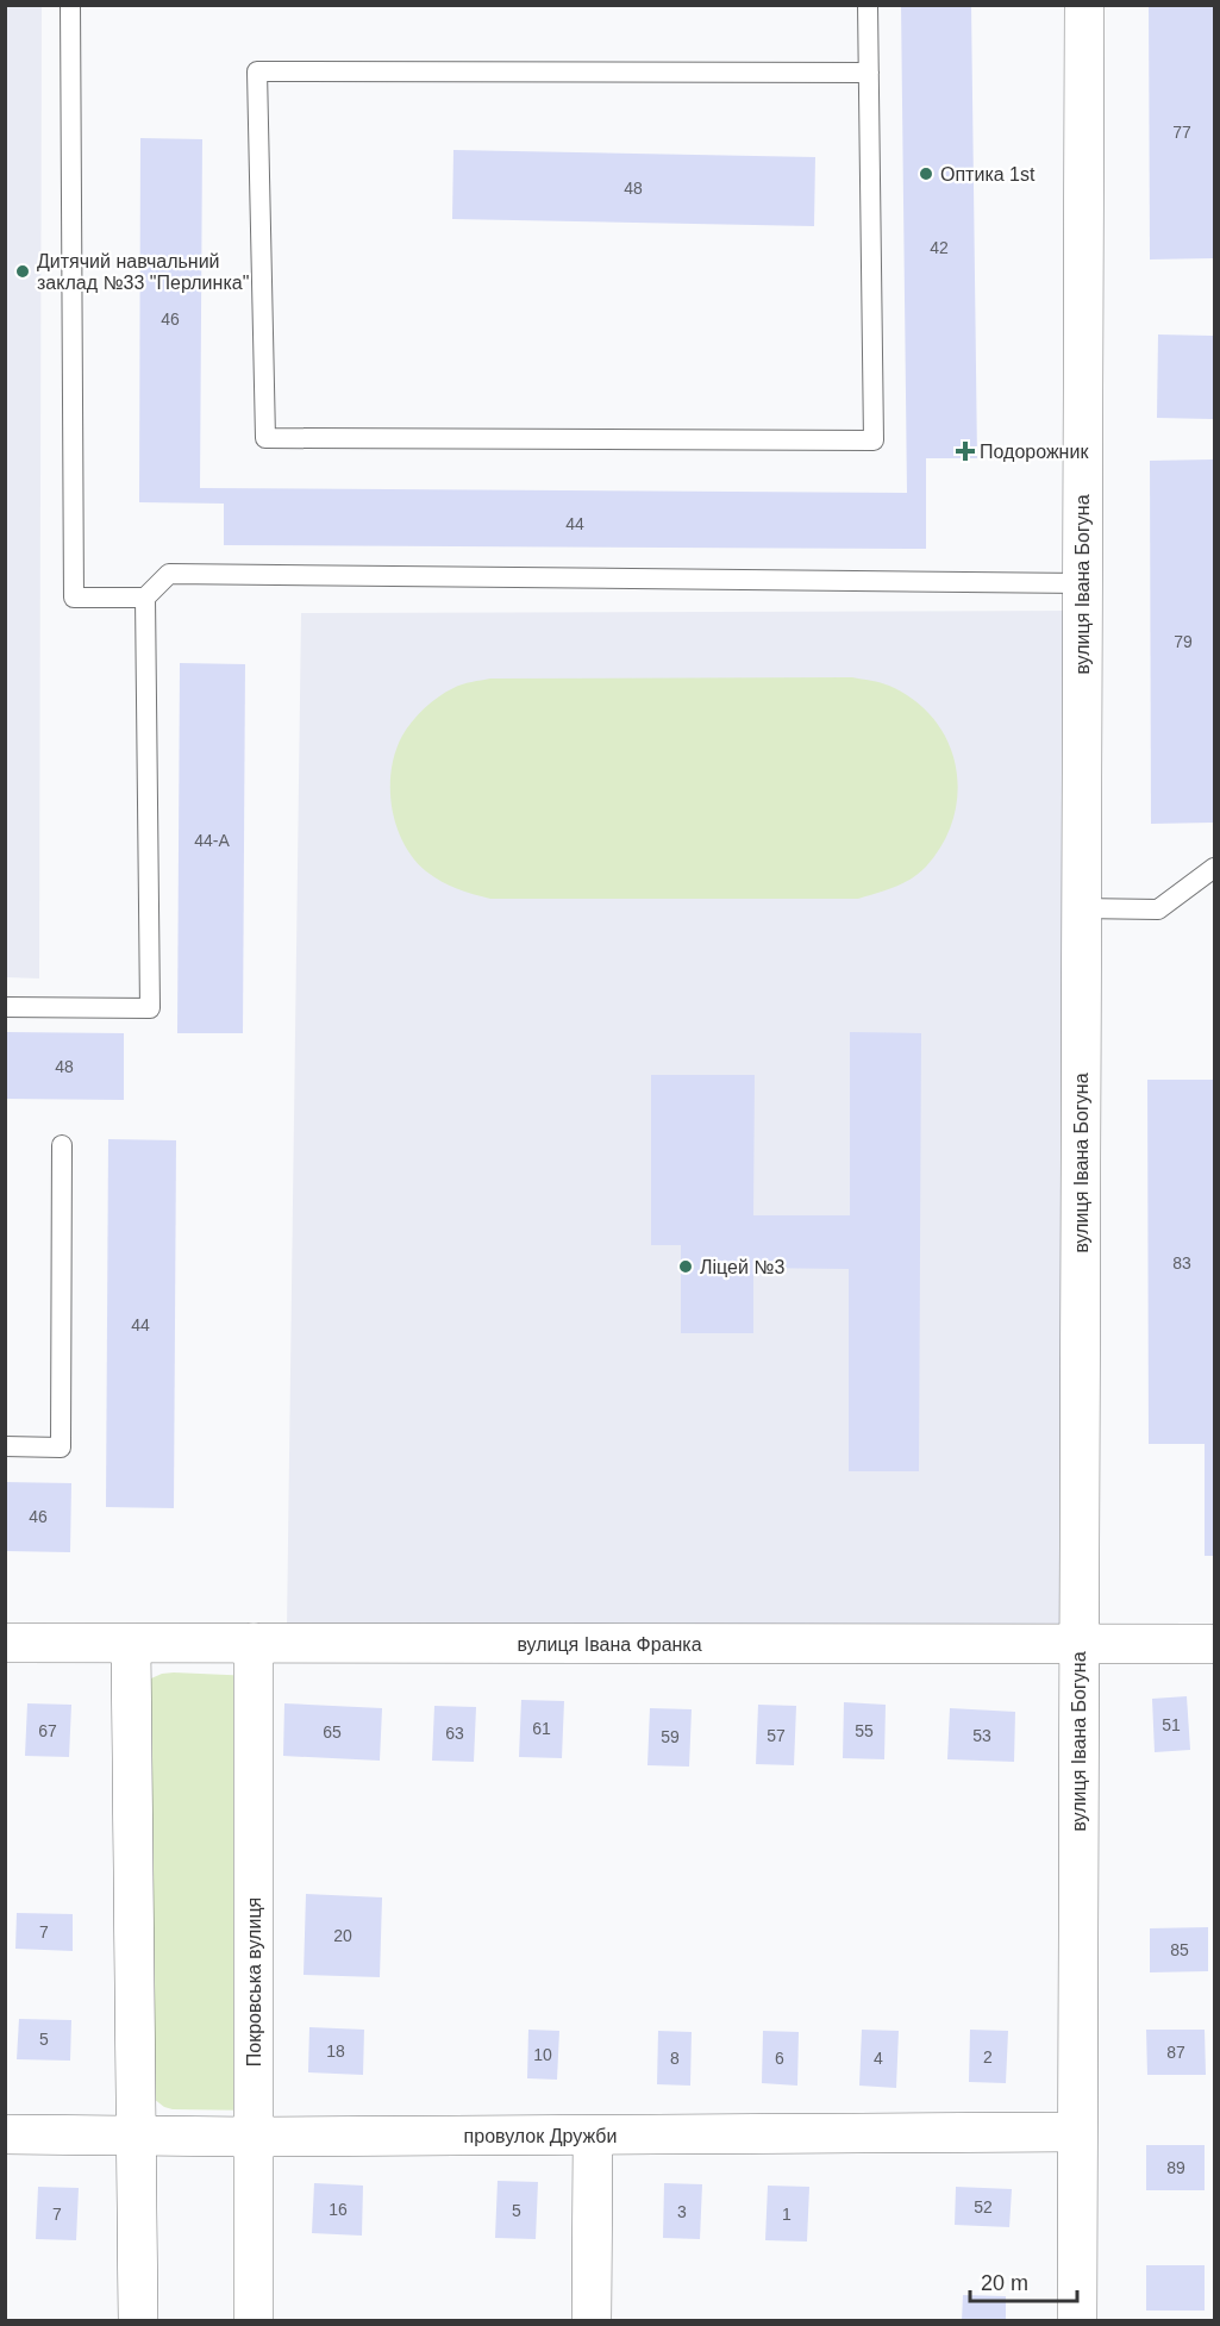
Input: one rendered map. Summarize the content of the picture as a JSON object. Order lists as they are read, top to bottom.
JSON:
{
  "streets": {
    "street": [
      "вулиця Івана Богуна",
      "вулиця Івана Франка",
      "Покровська вулиця",
      "провулок Дружби"
    ]
  },
  "crossings": [
    ["вулиця Івана Богуна", "вулиця Івана Франка"],
    ["вулиця Івана Богуна", "провулок Дружби"],
    ["вулиця Івана Франка", "Покровська вулиця"],
    ["Покровська вулиця", "провулок Дружби"]
  ],
  "places": {
    "other": ["Оптика 1st", "Дитячий навчальний заклад №33 \"Перлинка\"", "Ліцей №3"],
    "health": ["Подорожник"]
  },
  "house_numbers": [
    "77",
    "48",
    "42",
    "46",
    "44",
    "79",
    "44-А",
    "48",
    "83",
    "44",
    "46",
    "51",
    "61",
    "67",
    "55",
    "65",
    "63",
    "57",
    "53",
    "59",
    "7",
    "20",
    "85",
    "5",
    "18",
    "87",
    "10",
    "2",
    "8",
    "6",
    "4",
    "89",
    "52",
    "16",
    "5",
    "3",
    "7",
    "1"
  ],
  "scale_bar": "20 m"
}
